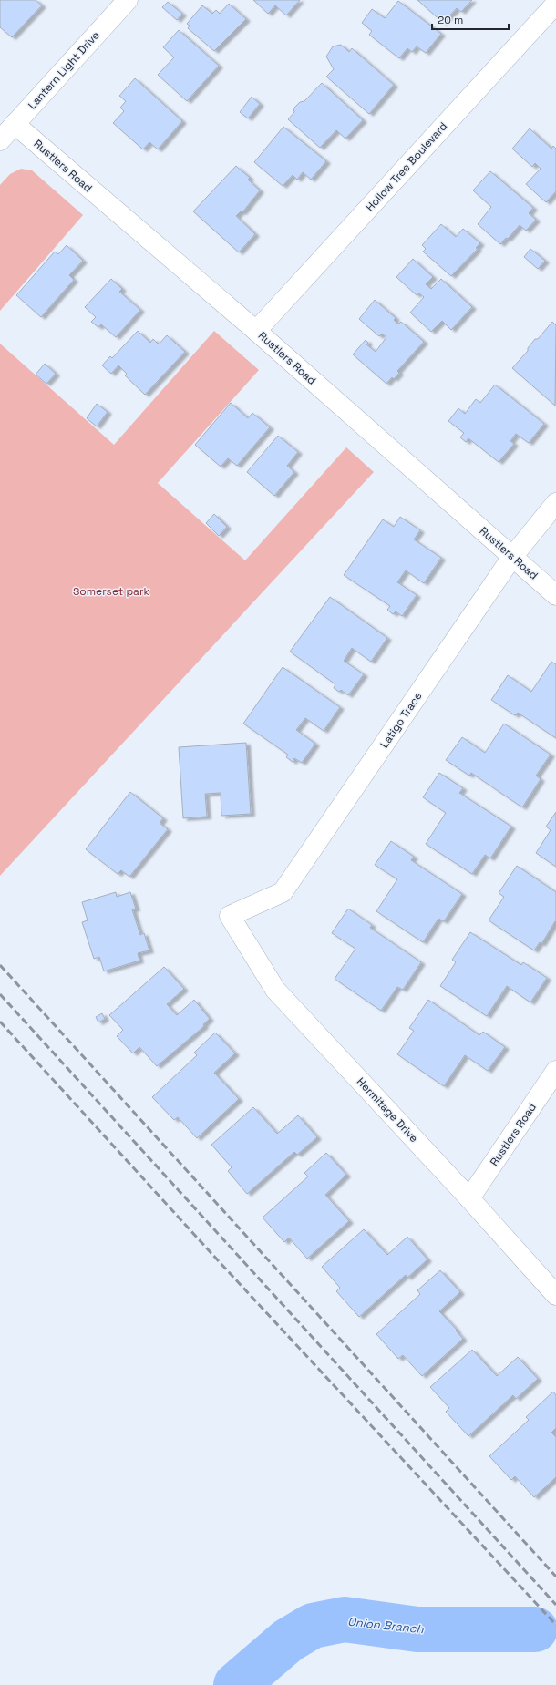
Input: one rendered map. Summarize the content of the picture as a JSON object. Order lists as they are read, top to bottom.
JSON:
{
  "streets": {
    "street": [
      "Lantern Light Drive",
      "Rustlers Road",
      "Hollow Tree Boulevard",
      "Latigo Trace",
      "Hermitage Drive"
    ]
  },
  "crossings": [
    ["Lantern Light Drive", "Rustlers Road"],
    ["Rustlers Road", "Hollow Tree Boulevard"],
    ["Rustlers Road", "Latigo Trace"],
    ["Rustlers Road", "Hermitage Drive"],
    ["Latigo Trace", "Hermitage Drive"]
  ],
  "water": ["Onion Branch"],
  "parks": ["Somerset park"],
  "scale_bar": "20 m"
}
